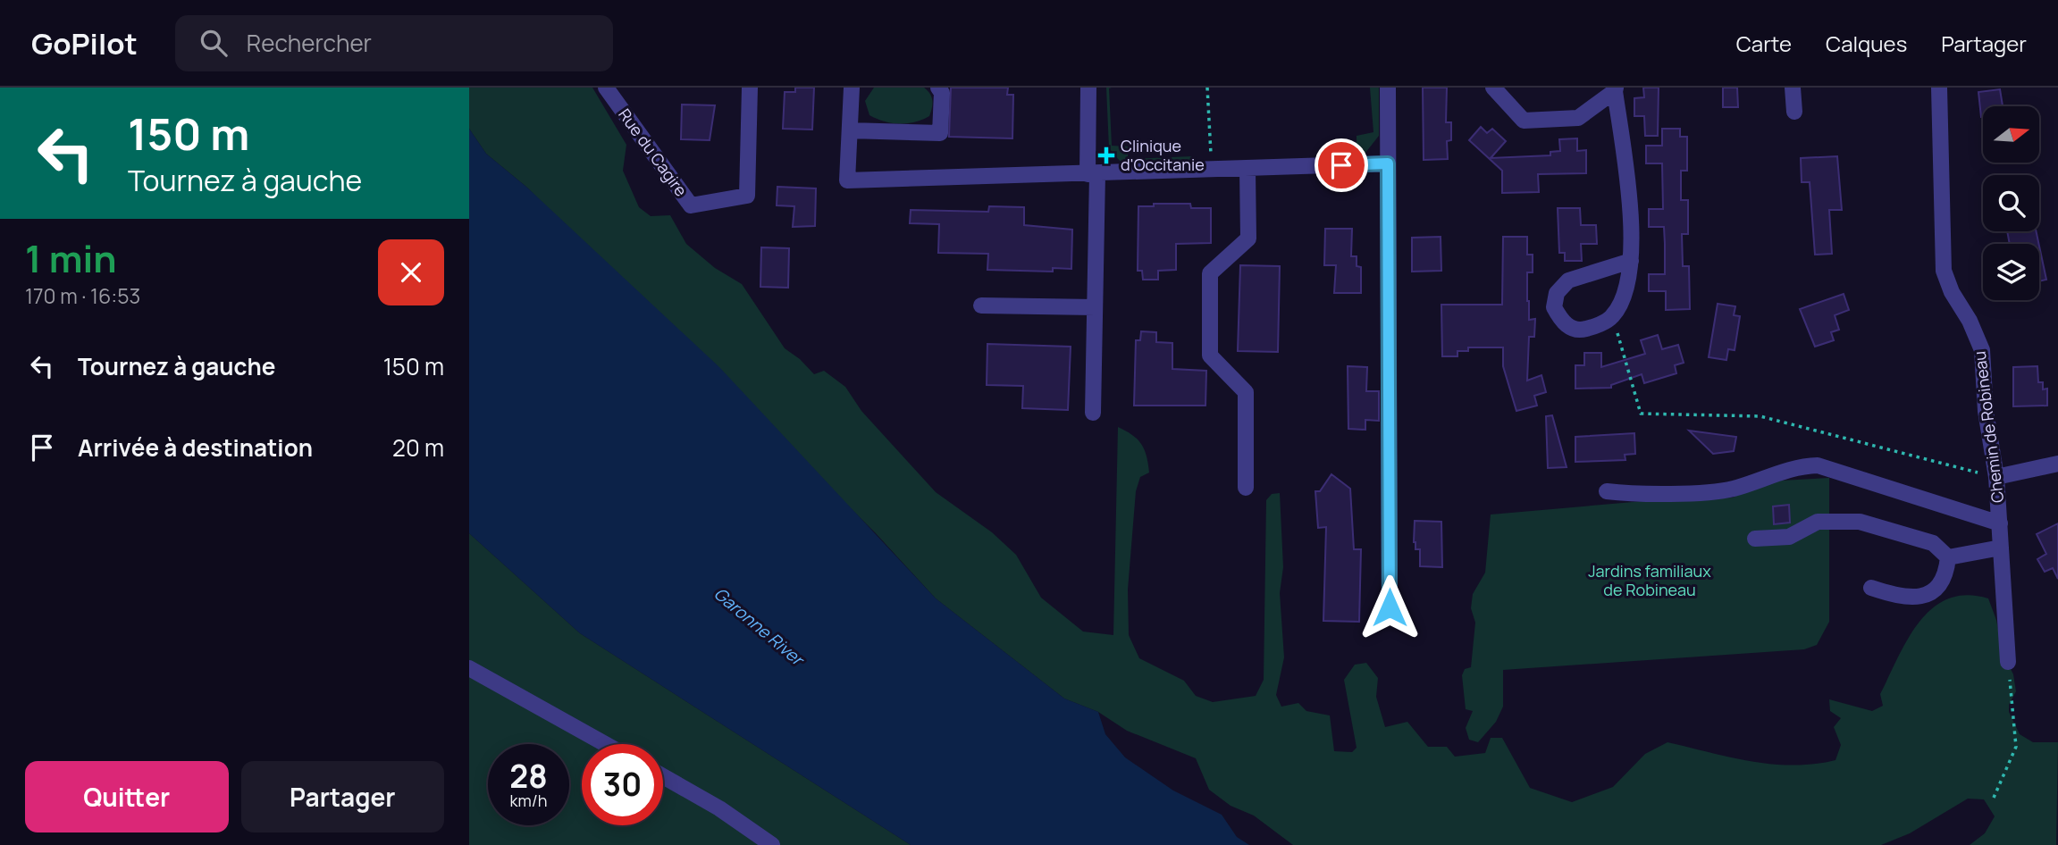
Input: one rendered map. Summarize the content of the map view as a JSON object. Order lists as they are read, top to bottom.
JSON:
{
  "streets": {
    "street": ["Rue du Cagire", "Chemin de Robineau"]
  },
  "water": ["Garonne River"],
  "parks": ["Jardins familiaux de Robineau"],
  "places": {
    "health": ["Clinique d'Occitanie"]
  },
  "north": "right",
  "page": {
    "header": "GoPilot",
    "search": "Rechercher",
    "nav": ["Carte", "Calques", "Partager"],
    "turn": ["150 m", "Tournez à gauche"],
    "heading": ["1 min", "170 m · 16:53"],
    "list": [
      {
        "name": "Tournez à gauche",
        "value": "150 m"
      },
      {
        "name": "Arrivée à destination",
        "value": "20 m"
      }
    ],
    "speed": "28 km/h",
    "limit": "30",
    "buttons": ["Quitter", "Partager"]
  }
}
